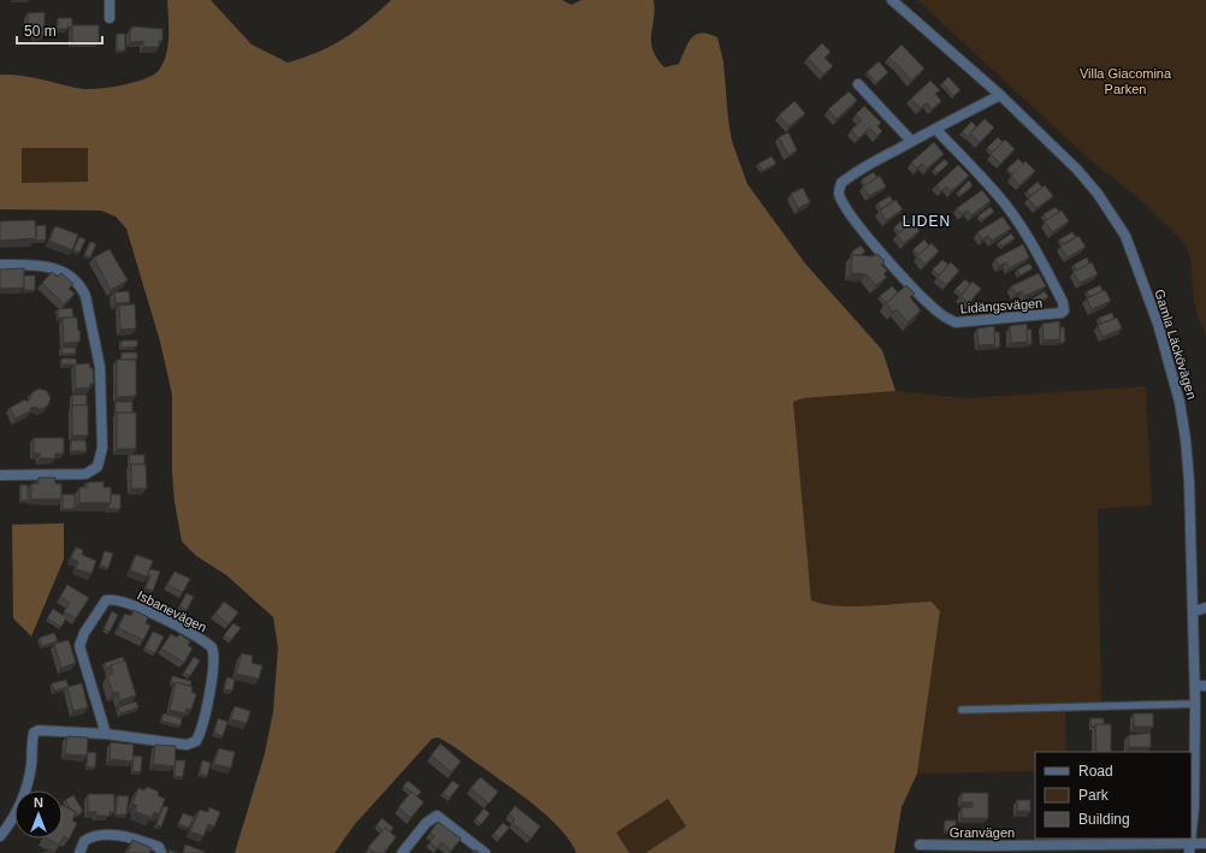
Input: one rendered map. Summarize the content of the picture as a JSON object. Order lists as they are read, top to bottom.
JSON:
{
  "streets": {
    "street": [
      "Lidängsvägen",
      "Gamla Läckövägen",
      "Isbanevägen",
      "Granvägen"
    ]
  },
  "crossings": [
    ["Lidängsvägen", "Gamla Läckövägen"]
  ],
  "districts": ["LIDEN"],
  "parks": ["Villa Giacomina Parken"],
  "legend": ["Road", "Park", "Building"],
  "scale_bar": "50 m",
  "north": "top"
}
